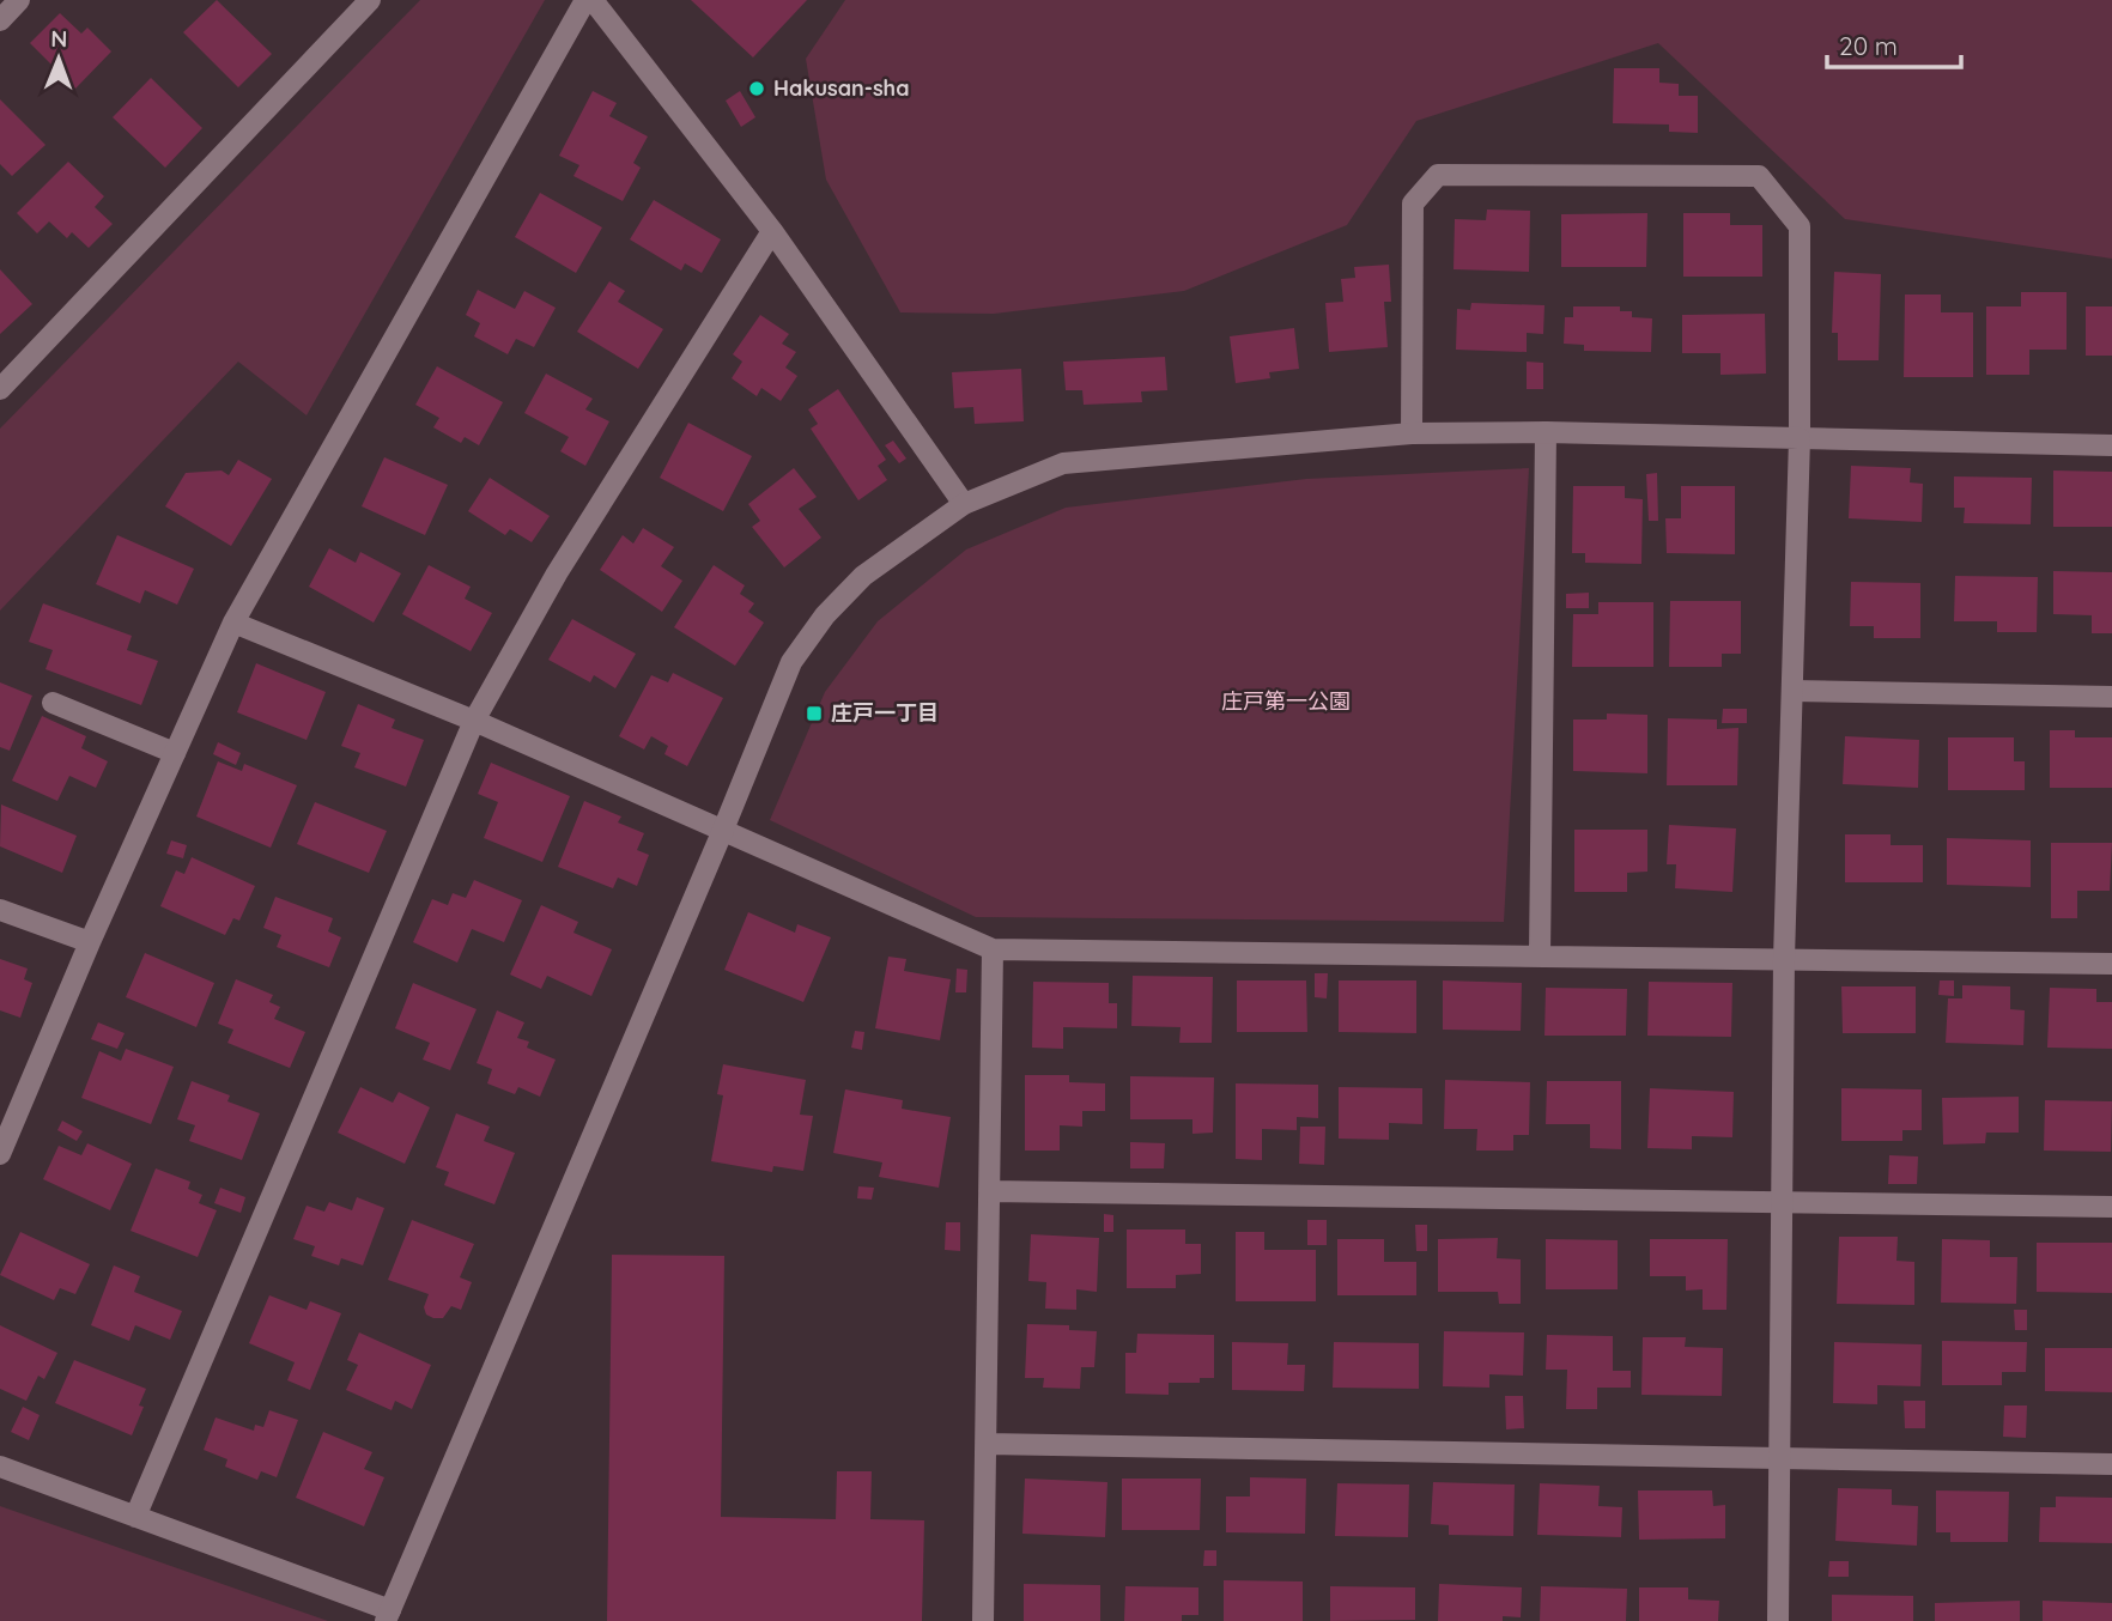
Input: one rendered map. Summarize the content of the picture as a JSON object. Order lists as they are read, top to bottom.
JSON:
{
  "parks": ["庄戸第一公園"],
  "places": {
    "other": ["Hakusan-sha"],
    "transit": ["庄戸一丁目"]
  },
  "scale_bar": "20 m",
  "north": "top"
}
